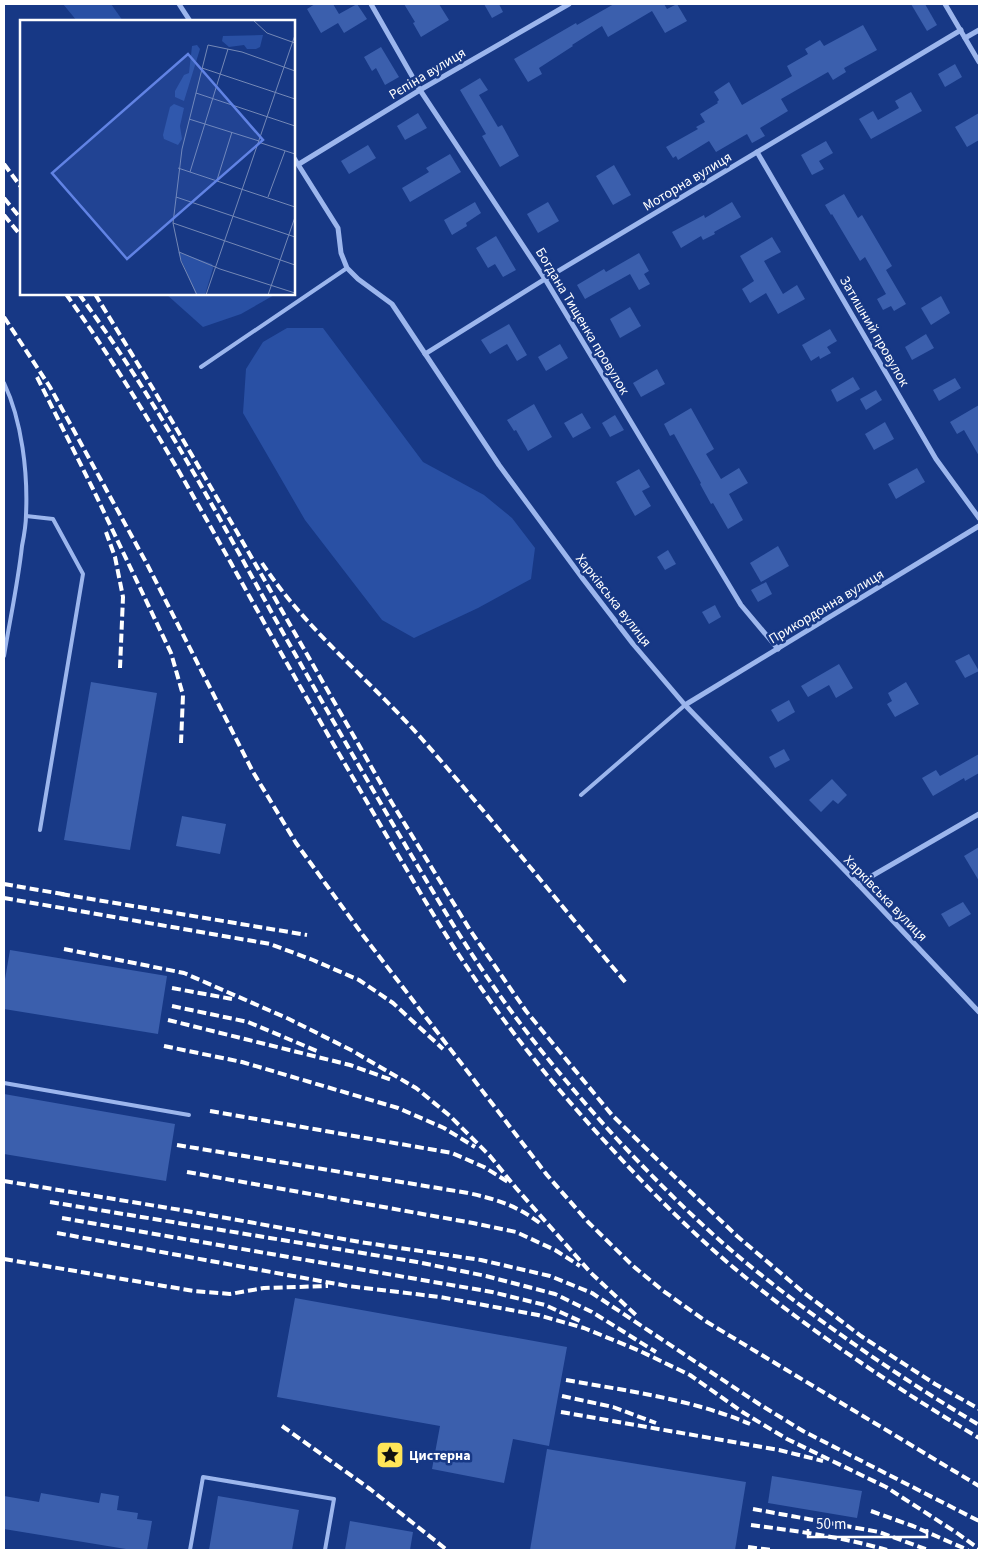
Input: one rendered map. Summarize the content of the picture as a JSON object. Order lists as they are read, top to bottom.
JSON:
{
  "streets": {
    "street": [
      "Рєпіна вулиця",
      "Моторна вулиця",
      "Богдана Тищенка провулок",
      "Затишний провулок",
      "Харківська вулиця",
      "Прикордонна вулиця"
    ]
  },
  "crossings": [
    ["Рєпіна вулиця", "Богдана Тищенка провулок"],
    ["Моторна вулиця", "Богдана Тищенка провулок"],
    ["Моторна вулиця", "Затишний провулок"],
    ["Моторна вулиця", "Харківська вулиця"],
    ["Богдана Тищенка провулок", "Прикордонна вулиця"],
    ["Харківська вулиця", "Прикордонна вулиця"]
  ],
  "places": {
    "place": ["Цистерна"]
  },
  "scale_bar": "50 m"
}
